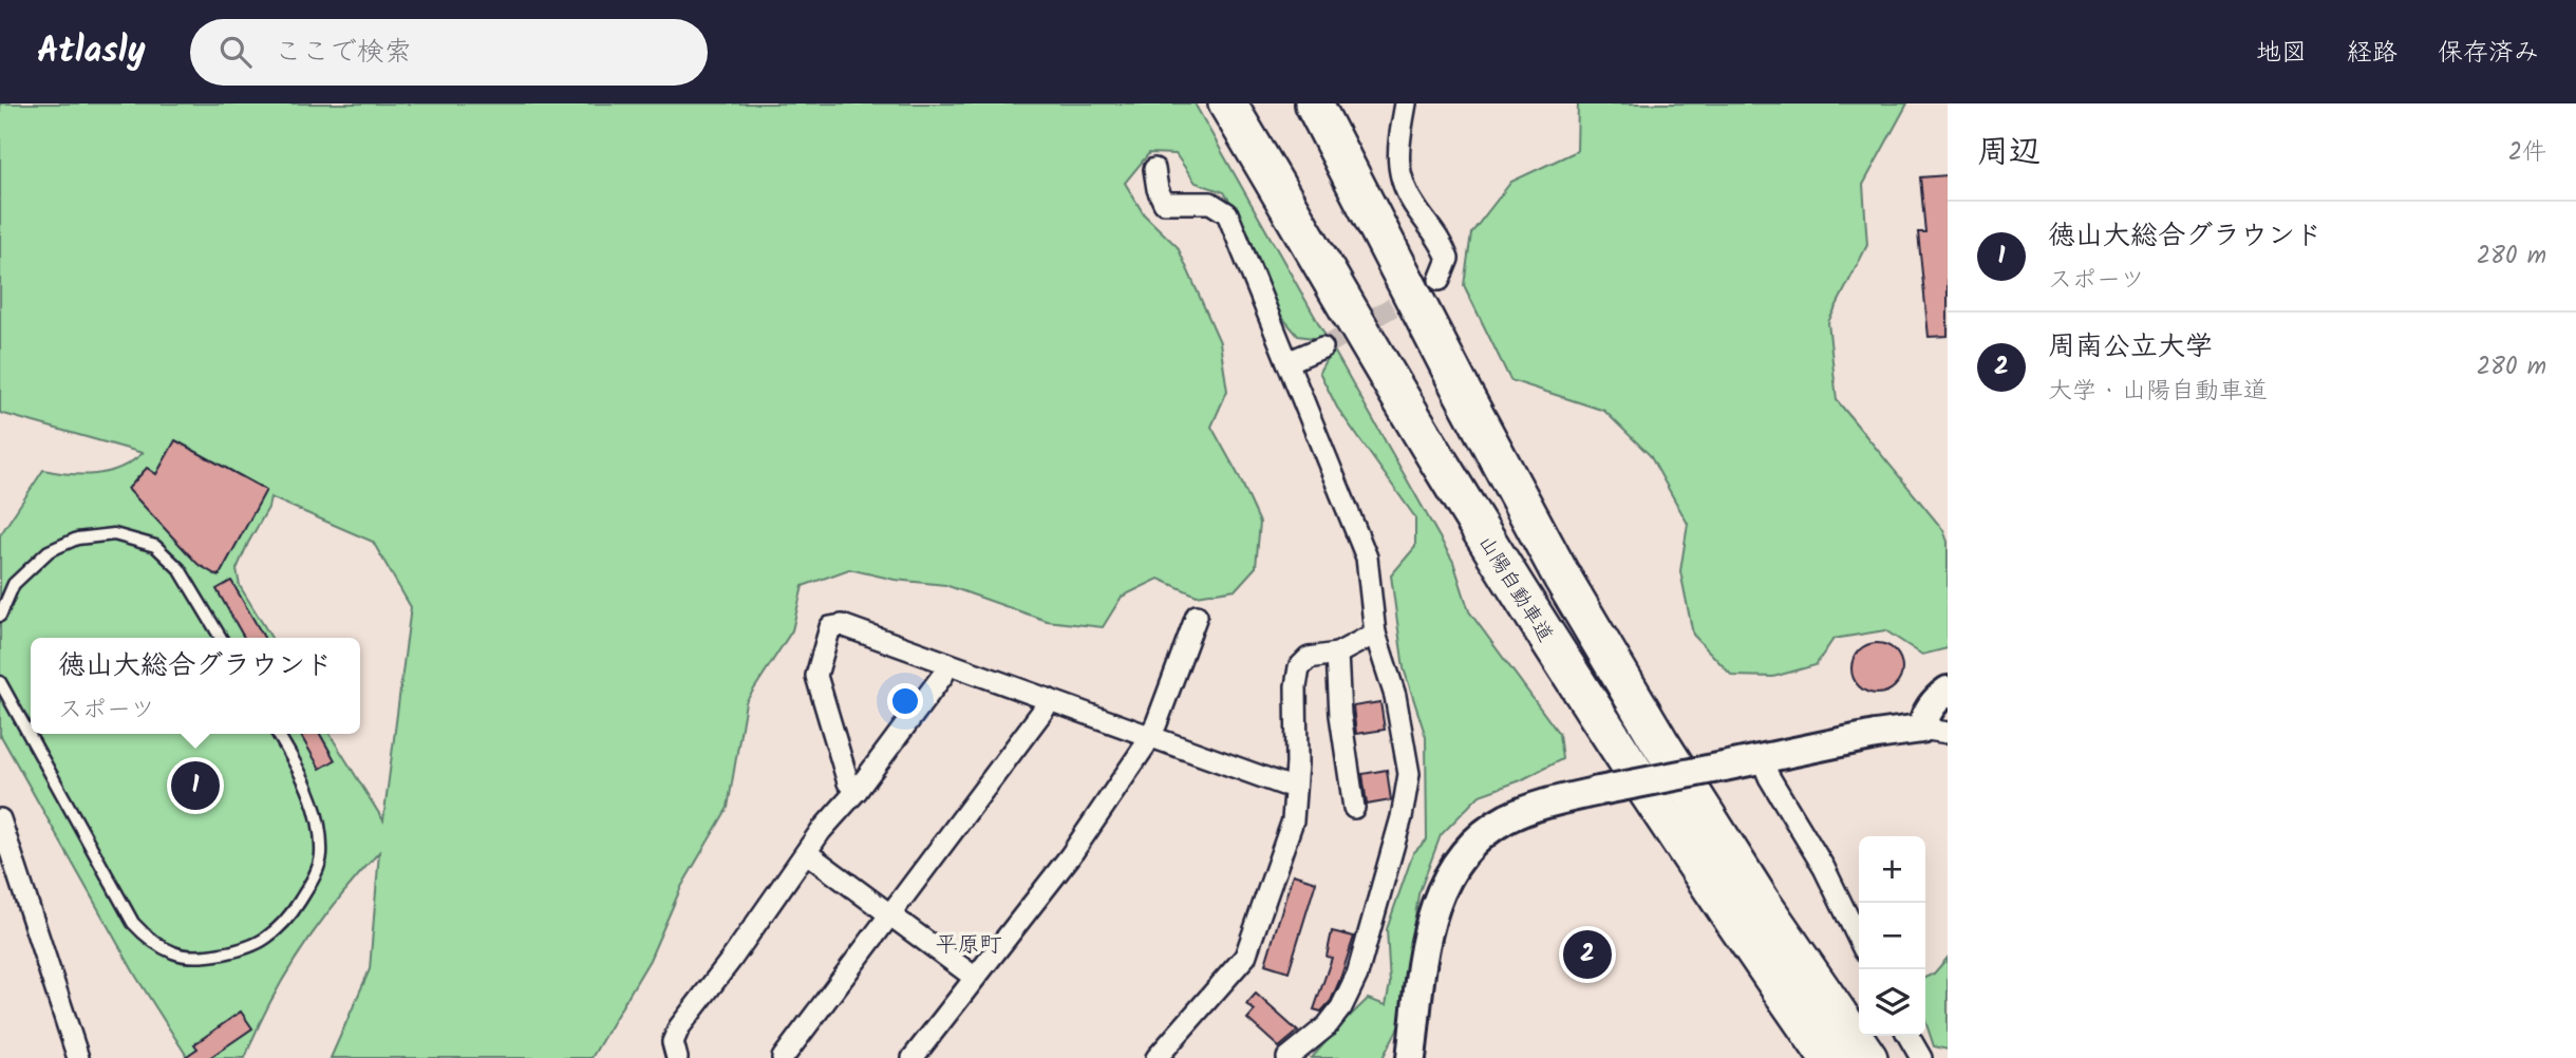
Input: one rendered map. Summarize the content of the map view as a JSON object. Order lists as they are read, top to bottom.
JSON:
{
  "streets": {
    "highway": ["山陽自動車道"]
  },
  "districts": ["平原町"],
  "page": {
    "header": "Atlasly",
    "search": "ここで検索",
    "nav": ["地図", "経路", "保存済み"],
    "heading": ["周辺", "2件"],
    "list": [
      {
        "mark": "1",
        "name": "徳山大総合グラウンド",
        "note": "スポーツ",
        "value": "280 m"
      },
      {
        "mark": "2",
        "name": "周南公立大学",
        "note": "大学 · 山陽自動車道",
        "value": "280 m"
      }
    ],
    "popup": ["徳山大総合グラウンド", "スポーツ"],
    "pins": ["1", "2"],
    "map_buttons": ["+", "−"]
  }
}
